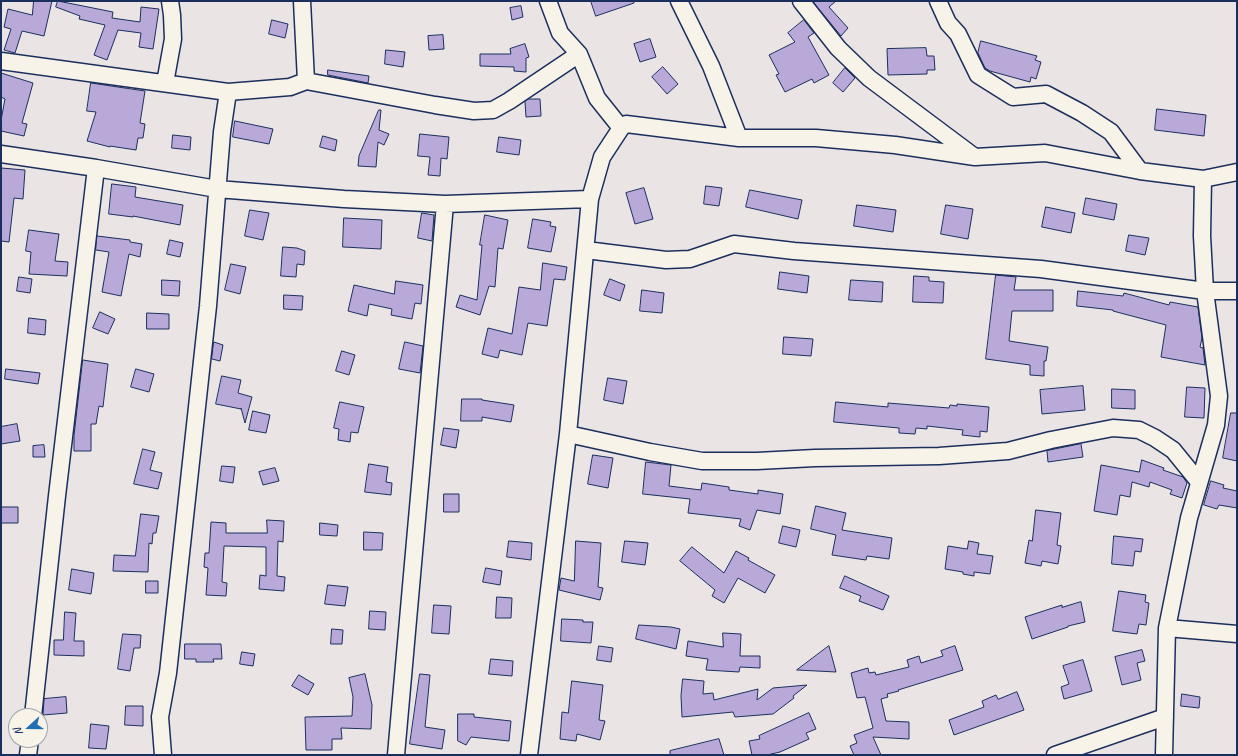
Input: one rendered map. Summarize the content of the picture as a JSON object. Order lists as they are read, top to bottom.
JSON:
{
  "north": "left"
}
